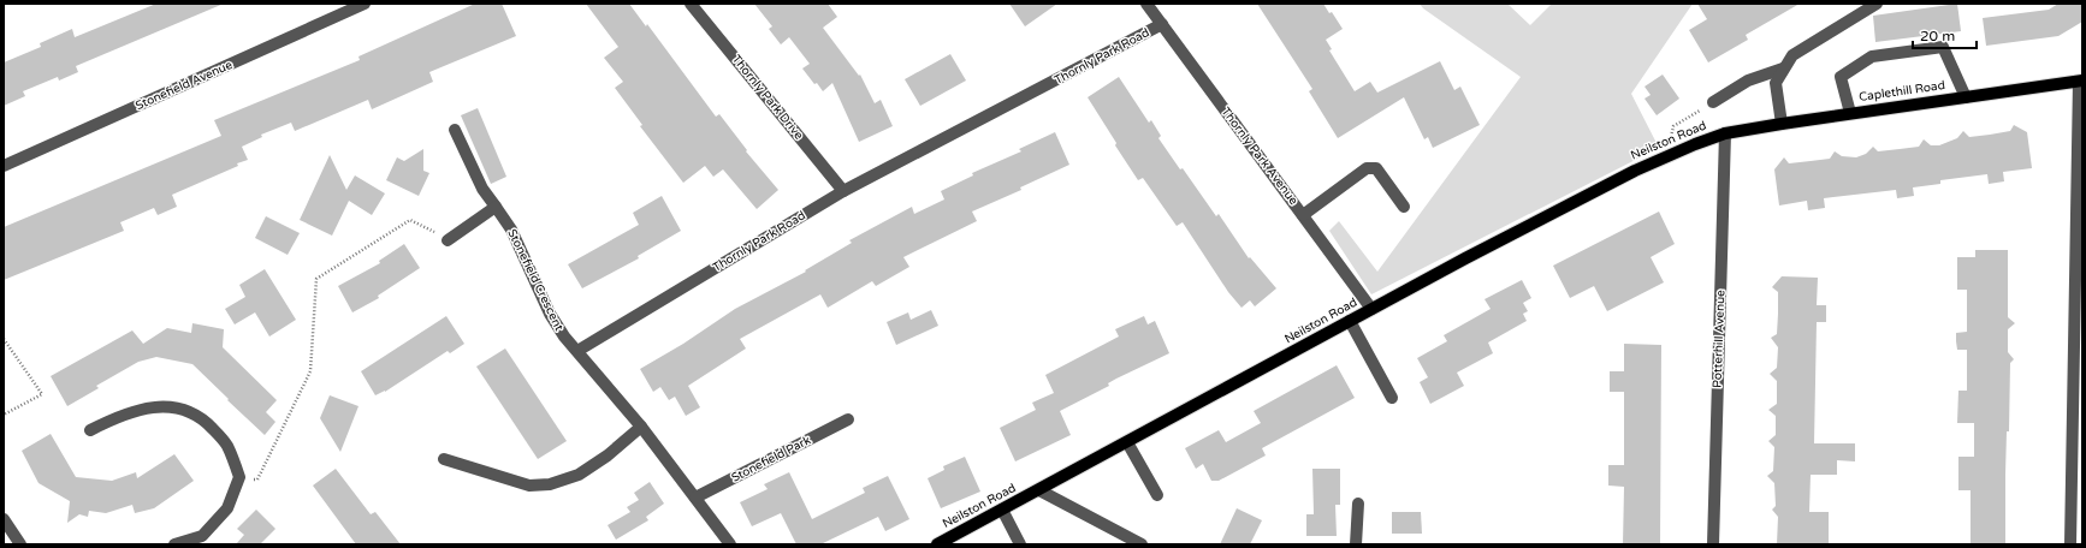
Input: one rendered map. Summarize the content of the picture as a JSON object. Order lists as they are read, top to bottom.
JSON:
{
  "streets": {
    "main road": ["Caplethill Road", "Neilston Road"],
    "street": [
      "Thornly Park Road",
      "Stonefield Avenue",
      "Thornly Park Drive",
      "Thornly Park Avenue",
      "Stonefield Crescent",
      "Potterhill Avenue",
      "Stonefield Park"
    ]
  },
  "crossings": [
    ["Thornly Park Road", "Thornly Park Drive"],
    ["Thornly Park Road", "Thornly Park Avenue"],
    ["Thornly Park Road", "Stonefield Crescent"],
    ["Caplethill Road", "Neilston Road"],
    ["Caplethill Road", "Potterhill Avenue"],
    ["Neilston Road", "Thornly Park Avenue"],
    ["Neilston Road", "Potterhill Avenue"]
  ],
  "scale_bar": "20 m"
}
